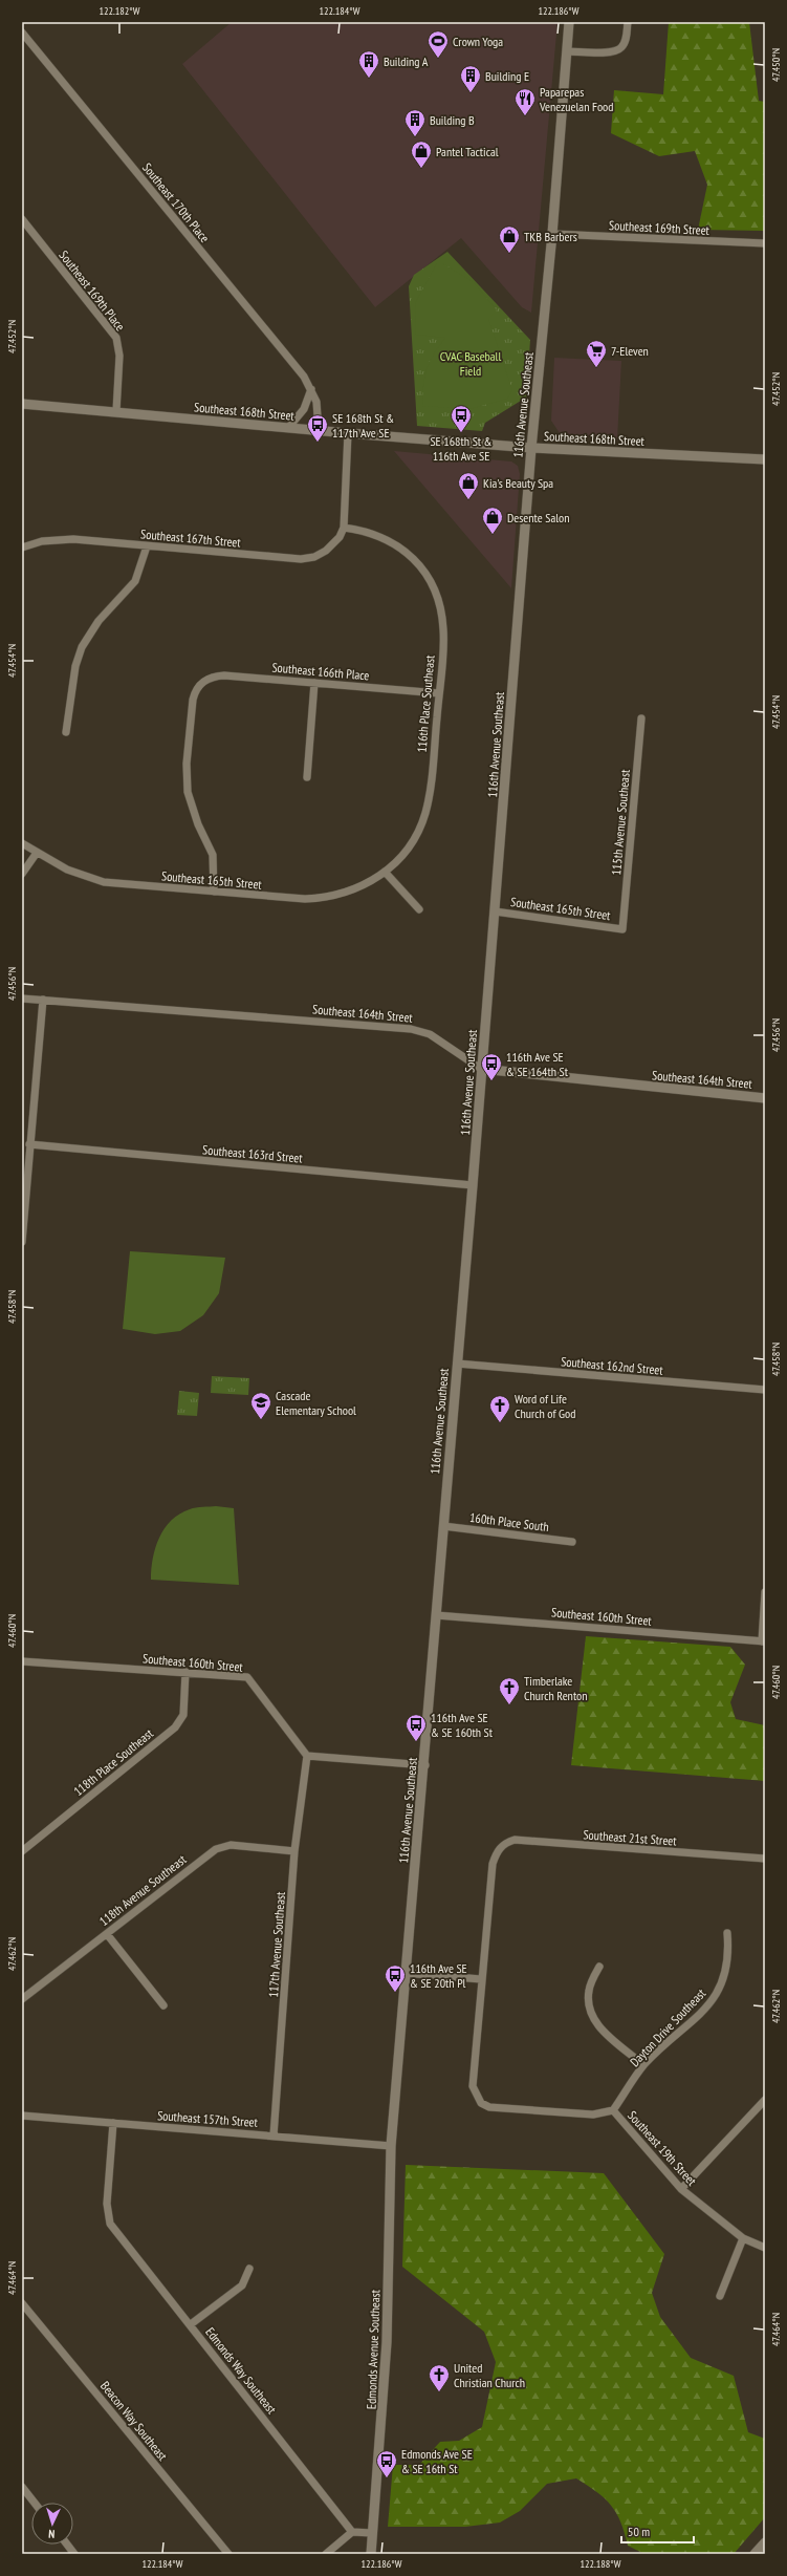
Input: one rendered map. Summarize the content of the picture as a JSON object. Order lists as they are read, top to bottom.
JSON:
{
  "streets": {
    "street": [
      "Southeast 170th Place",
      "Southeast 169th Street",
      "Southeast 169th Place",
      "116th Avenue Southeast",
      "Southeast 168th Street",
      "Southeast 167th Street",
      "Southeast 166th Place",
      "116th Place Southeast",
      "115th Avenue Southeast",
      "Southeast 165th Street",
      "Southeast 164th Street",
      "Southeast 163rd Street",
      "Southeast 162nd Street",
      "160th Place South",
      "Southeast 160th Street",
      "118th Place Southeast",
      "Southeast 21st Street",
      "118th Avenue Southeast",
      "117th Avenue Southeast",
      "Dayton Drive Southeast",
      "Southeast 157th Street",
      "Southeast 19th Street",
      "Edmonds Avenue Southeast",
      "Edmonds Way Southeast",
      "Beacon Way Southeast"
    ]
  },
  "crossings": [
    ["Southeast 170th Place", "Southeast 168th Street"],
    ["Southeast 169th Street", "116th Avenue Southeast"],
    ["Southeast 169th Place", "Southeast 168th Street"],
    ["116th Avenue Southeast", "Southeast 168th Street"],
    ["116th Avenue Southeast", "Southeast 165th Street"],
    ["116th Avenue Southeast", "Southeast 164th Street"],
    ["116th Avenue Southeast", "Southeast 163rd Street"],
    ["116th Avenue Southeast", "Southeast 162nd Street"],
    ["116th Avenue Southeast", "160th Place South"],
    ["116th Avenue Southeast", "Southeast 160th Street"],
    ["116th Avenue Southeast", "Southeast 157th Street"],
    ["116th Avenue Southeast", "Edmonds Avenue Southeast"],
    ["Southeast 167th Street", "116th Place Southeast"],
    ["Southeast 166th Place", "116th Place Southeast"],
    ["Southeast 166th Place", "Southeast 165th Street"],
    ["116th Place Southeast", "Southeast 165th Street"],
    ["115th Avenue Southeast", "Southeast 165th Street"],
    ["Southeast 160th Street", "118th Place Southeast"],
    ["Southeast 160th Street", "117th Avenue Southeast"],
    ["Southeast 21st Street", "Southeast 19th Street"],
    ["118th Avenue Southeast", "117th Avenue Southeast"],
    ["117th Avenue Southeast", "Southeast 157th Street"],
    ["Dayton Drive Southeast", "Southeast 19th Street"],
    ["Southeast 157th Street", "Edmonds Avenue Southeast"],
    ["Southeast 157th Street", "Edmonds Way Southeast"]
  ],
  "parks": ["CVAC Baseball Field"],
  "places": {
    "sports": ["Crown Yoga"],
    "building": ["Building A", "Building E", "Building B"],
    "restaurant": ["Paparepas Venezuelan Food"],
    "shop": [
      "Pantel Tactical",
      "TKB Barbers",
      "Kia's Beauty Spa",
      "Desente Salon"
    ],
    "supermarket": ["7-Eleven"],
    "bus stop": [
      "SE 168th St & 116th Ave SE",
      "SE 168th St & 117th Ave SE",
      "116th Ave SE & SE 164th St",
      "116th Ave SE & SE 160th St",
      "116th Ave SE & SE 20th Pl",
      "Edmonds Ave SE & SE 16th St"
    ],
    "school or university": ["Cascade Elementary School"],
    "church": ["Word of Life Church of God", "Timberlake Church Renton", "United Christian Church"]
  },
  "scale_bar": "50 m",
  "north": "bottom",
  "coordinates": [
    "122.182°W",
    "122.184°W",
    "122.186°W",
    "47.450°N",
    "47.452°N",
    "47.454°N",
    "47.456°N",
    "47.458°N",
    "47.460°N",
    "47.462°N",
    "47.464°N",
    "122.188°W"
  ]
}
